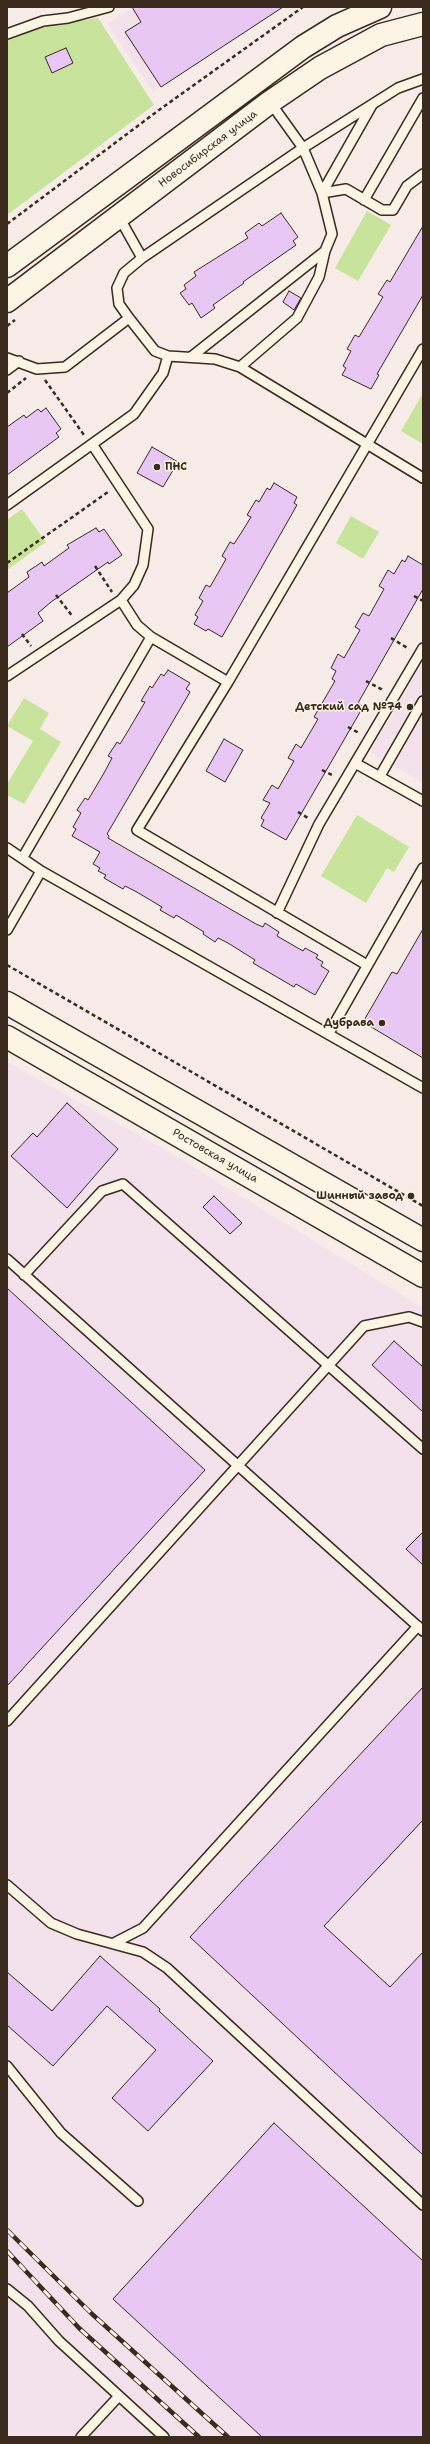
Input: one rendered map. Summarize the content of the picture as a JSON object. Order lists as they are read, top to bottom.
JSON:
{
  "streets": {
    "main road": ["Новосибирская улица", "Ростовская улица"]
  },
  "places": [
    "ПНС",
    "Детский сад №74",
    "Дубрава",
    "Шинный завод"
  ]
}
